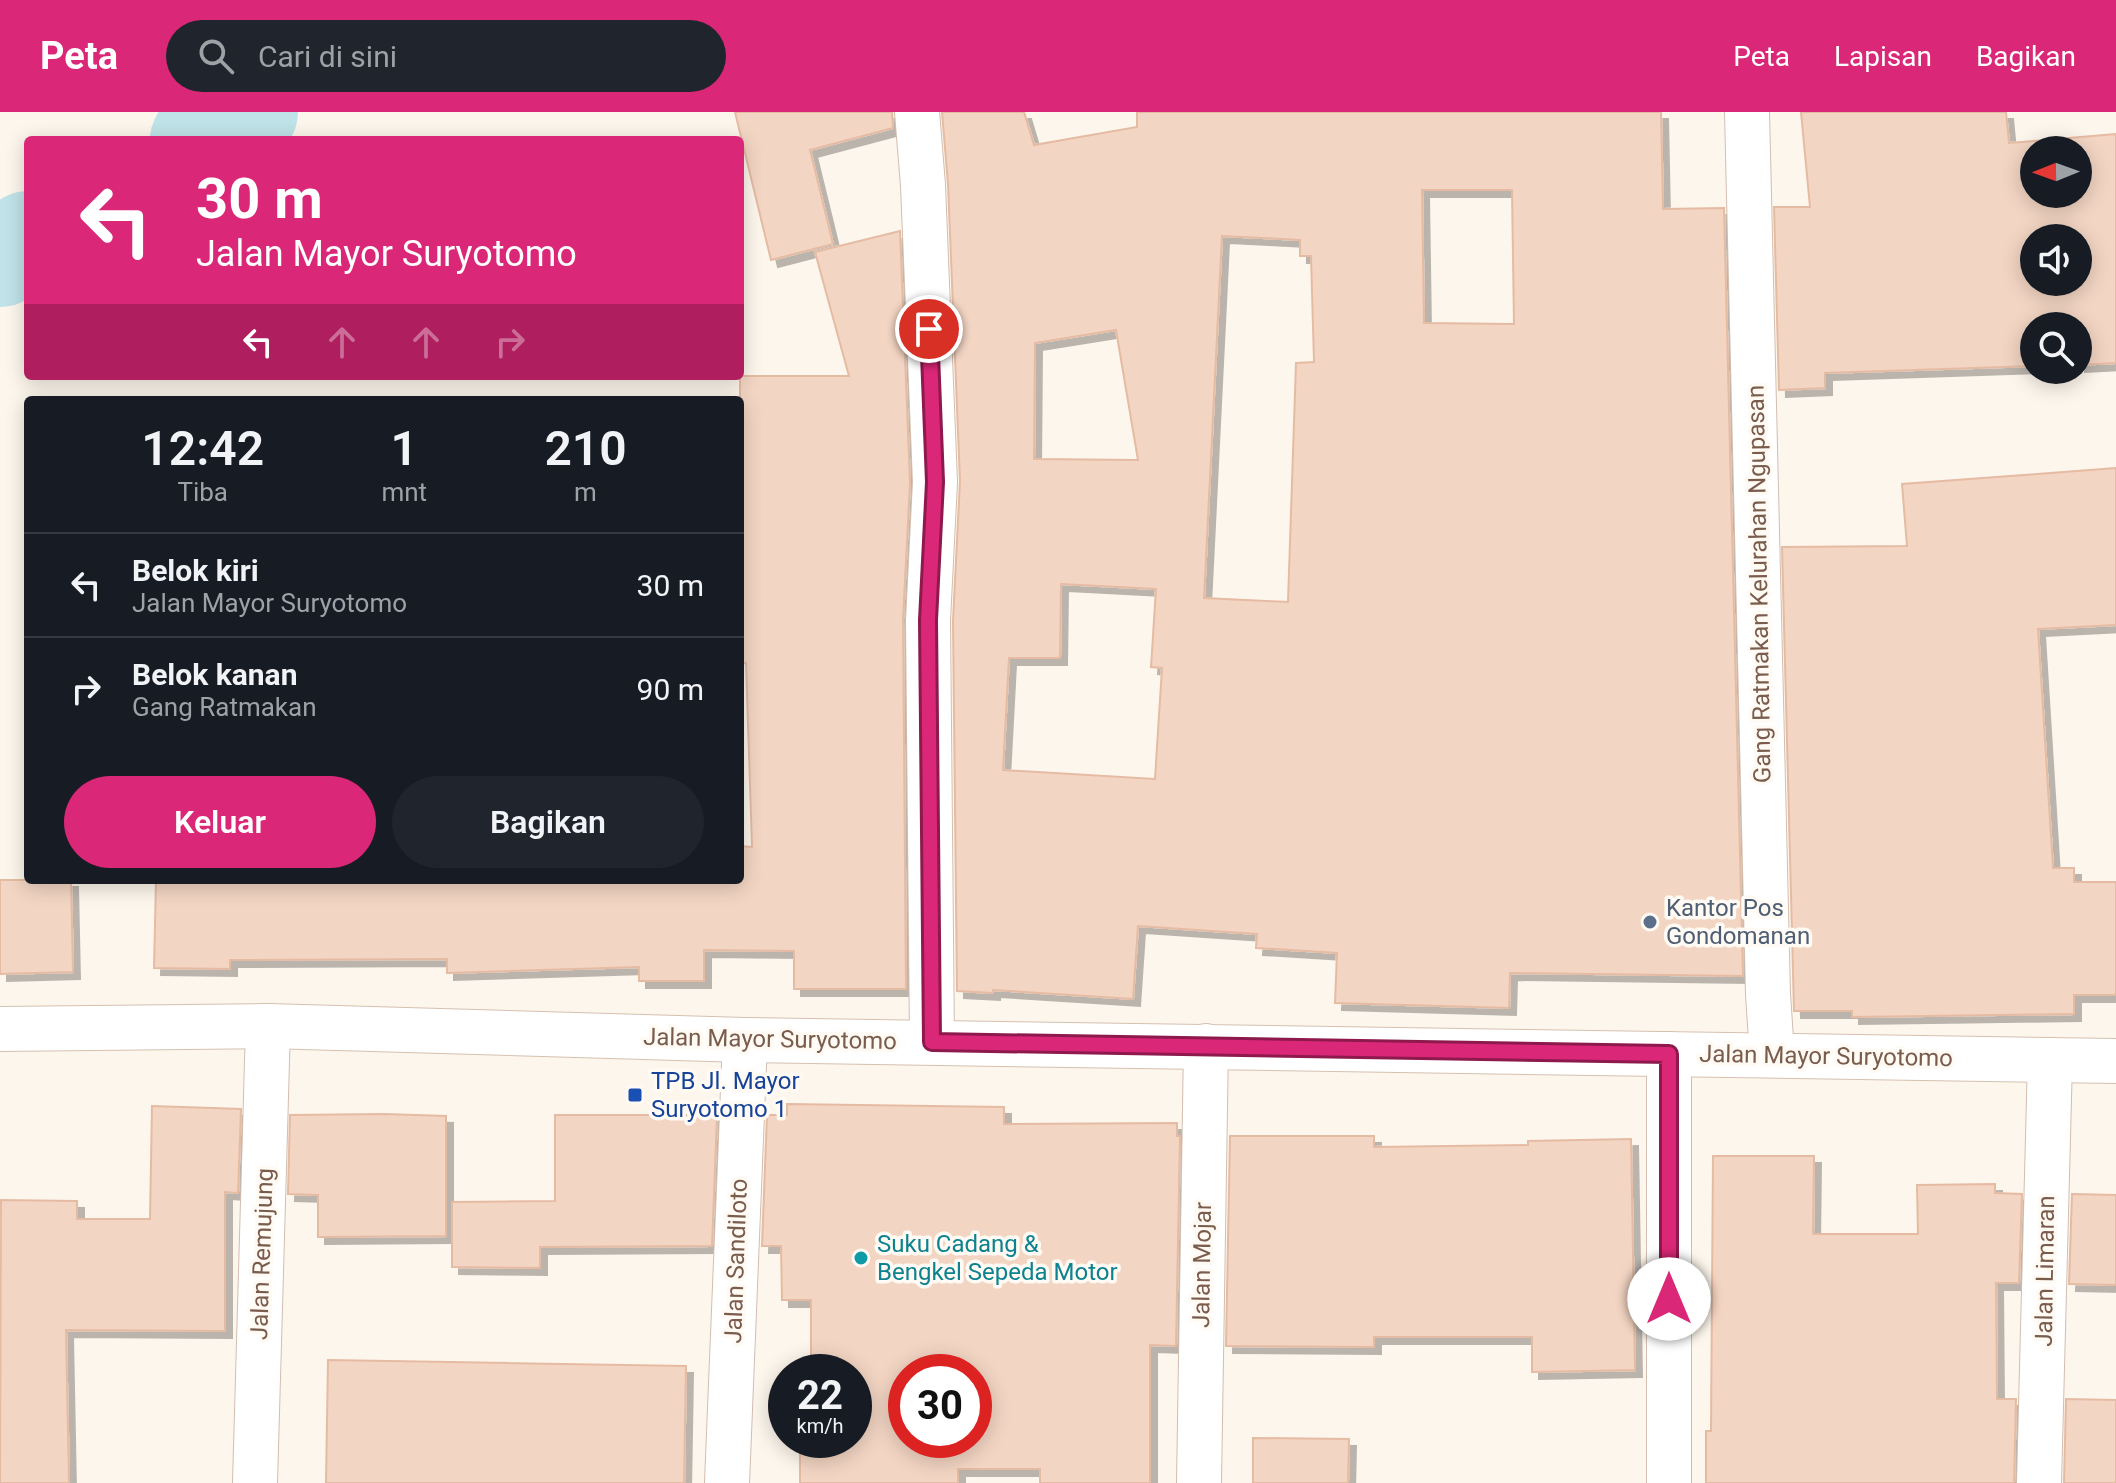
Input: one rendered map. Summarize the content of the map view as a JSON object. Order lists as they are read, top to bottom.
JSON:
{
  "streets": {
    "street": [
      "Gang Ratmakan Kelurahan Ngupasan",
      "Jalan Mayor Suryotomo",
      "Jalan Remujung",
      "Jalan Sandiloto",
      "Jalan Mojar",
      "Jalan Limaran"
    ]
  },
  "crossings": [
    ["Gang Ratmakan Kelurahan Ngupasan", "Jalan Mayor Suryotomo"],
    ["Jalan Mayor Suryotomo", "Jalan Remujung"],
    ["Jalan Mayor Suryotomo", "Jalan Sandiloto"],
    ["Jalan Mayor Suryotomo", "Jalan Mojar"],
    ["Jalan Mayor Suryotomo", "Jalan Limaran"]
  ],
  "places": {
    "other": ["Kantor Pos Gondomanan", "Suku Cadang & Bengkel Sepeda Motor"],
    "transit": ["TPB Jl. Mayor Suryotomo 1"]
  },
  "north": "left",
  "page": {
    "header": "Peta",
    "search": "Cari di sini",
    "nav": ["Peta", "Lapisan", "Bagikan"],
    "turn": ["30 m", "Jalan Mayor Suryotomo"],
    "eta": [
      "12:42",
      "Tiba",
      "1",
      "mnt",
      "210",
      "m"
    ],
    "list": [
      {
        "name": "Belok kiri",
        "note": "Jalan Mayor Suryotomo",
        "value": "30 m"
      },
      {
        "name": "Belok kanan",
        "note": "Gang Ratmakan",
        "value": "90 m"
      }
    ],
    "buttons": ["Keluar", "Bagikan"],
    "speed": "22 km/h",
    "limit": "30"
  }
}
